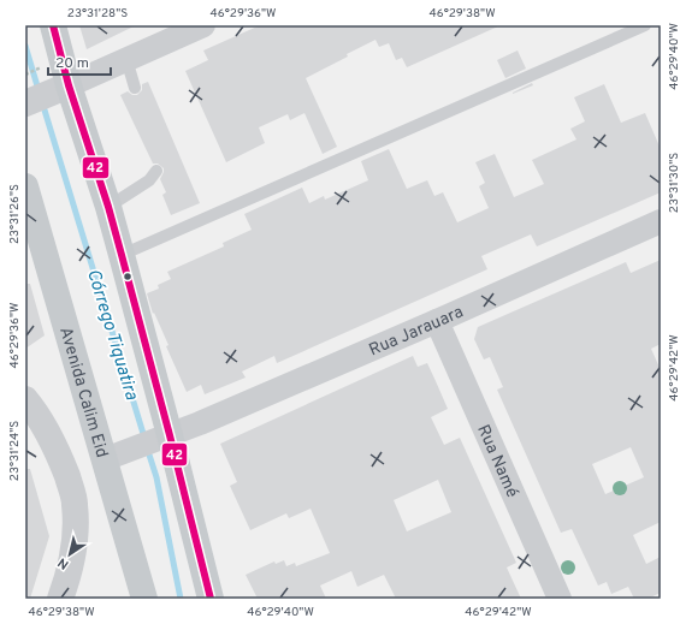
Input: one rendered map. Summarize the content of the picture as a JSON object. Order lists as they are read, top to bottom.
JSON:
{
  "streets": {
    "main road": ["Avenida Calim Eid"],
    "street": ["Rua Jarauara", "Rua Namé"]
  },
  "crossings": [
    ["Rua Jarauara", "Avenida Calim Eid"],
    ["Rua Jarauara", "Rua Namé"]
  ],
  "water": ["Córrego Tiquatira"],
  "lines": ["transit line 42"],
  "scale_bar": "20 m",
  "north": "bottom left",
  "coordinates": [
    "23°31'28\"S",
    "46°29'36\"W",
    "46°29'38\"W",
    "46°29'40\"W",
    "23°31'30\"S",
    "23°31'26\"S",
    "46°29'42\"W",
    "23°31'24\"S"
  ]
}
